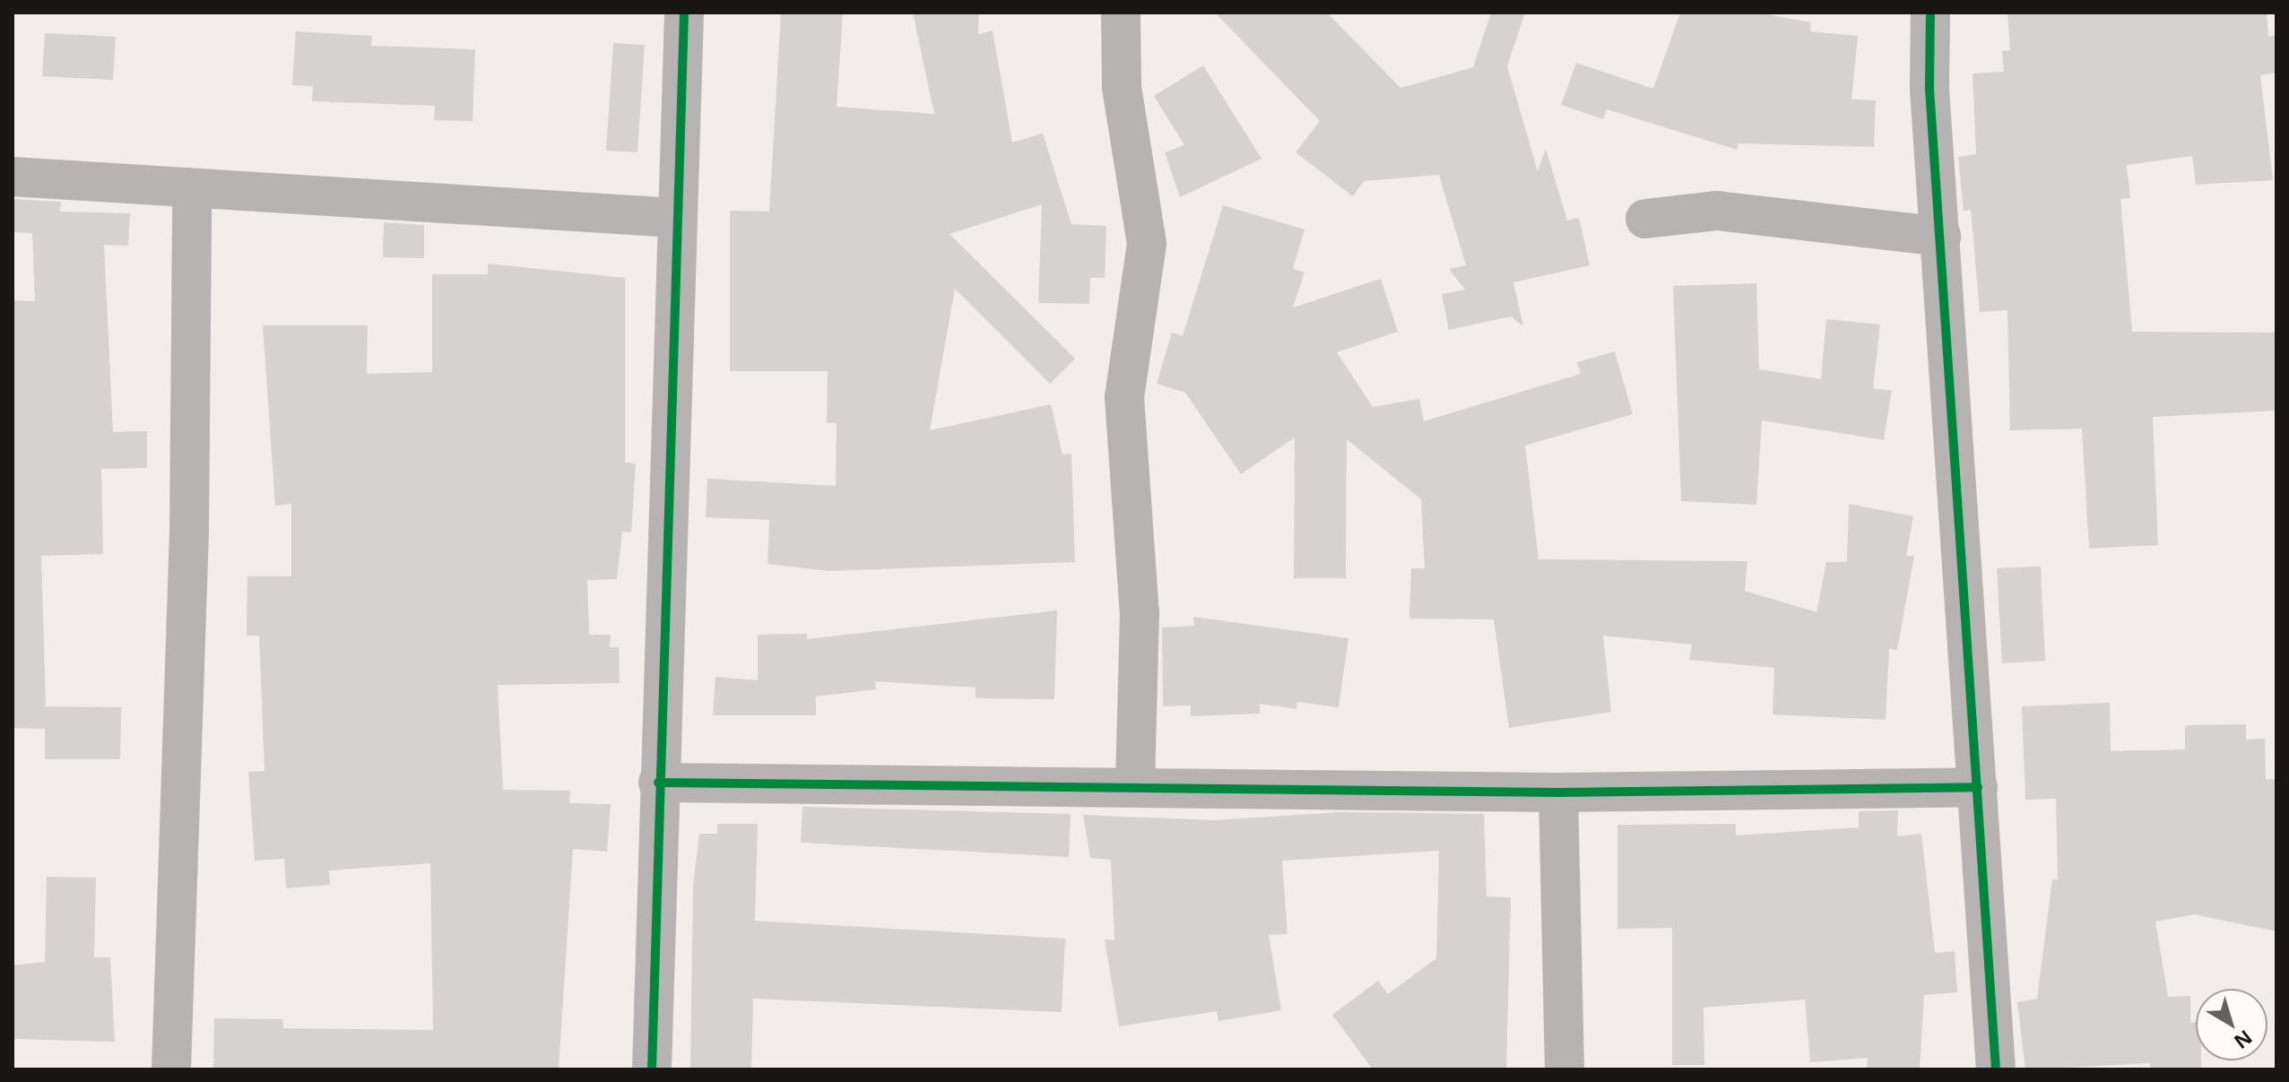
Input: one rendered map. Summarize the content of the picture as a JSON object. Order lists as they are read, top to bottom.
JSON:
{
  "north": "bottom right"
}
